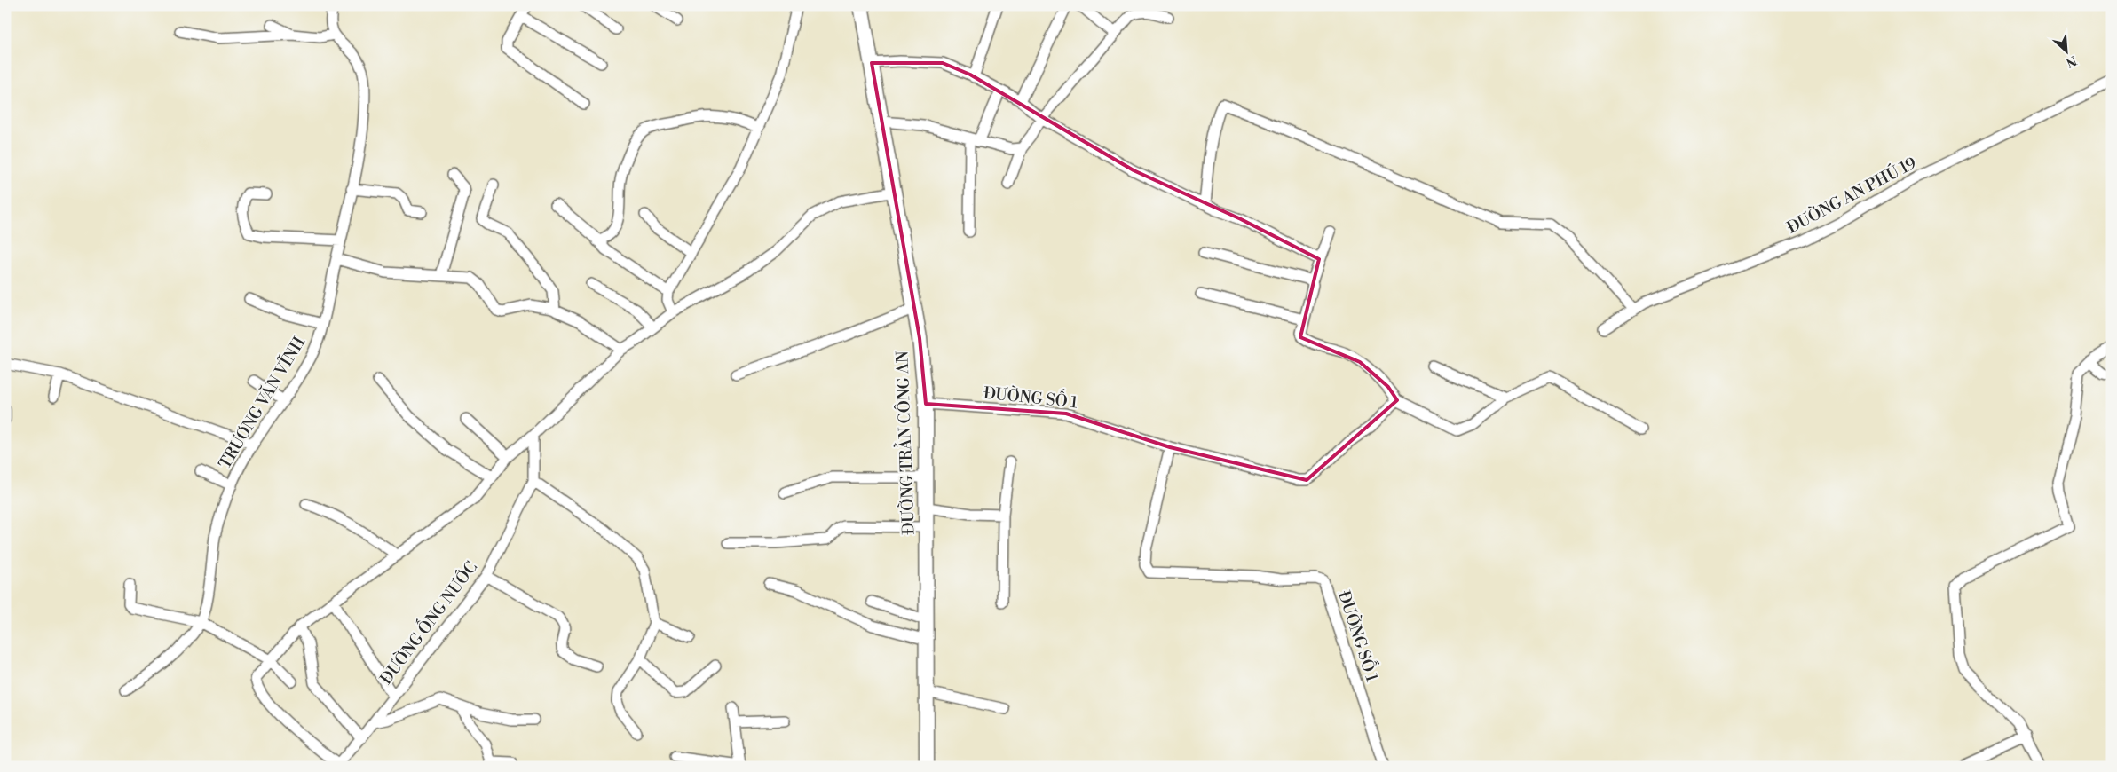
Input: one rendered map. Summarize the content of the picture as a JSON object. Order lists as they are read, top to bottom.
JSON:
{
  "streets": {
    "main road": ["ĐƯỜNG TRẦN CÔNG AN"],
    "street": [
      "ĐƯỜNG AN PHÚ 19",
      "ĐƯỜNG SỐ 1",
      "TRƯƠNG VĂN VĨNH",
      "ĐƯỜNG ỐNG NƯỚC"
    ]
  },
  "crossings": [
    ["ĐƯỜNG SỐ 1", "ĐƯỜNG TRẦN CÔNG AN"]
  ],
  "north": "bottom right"
}
